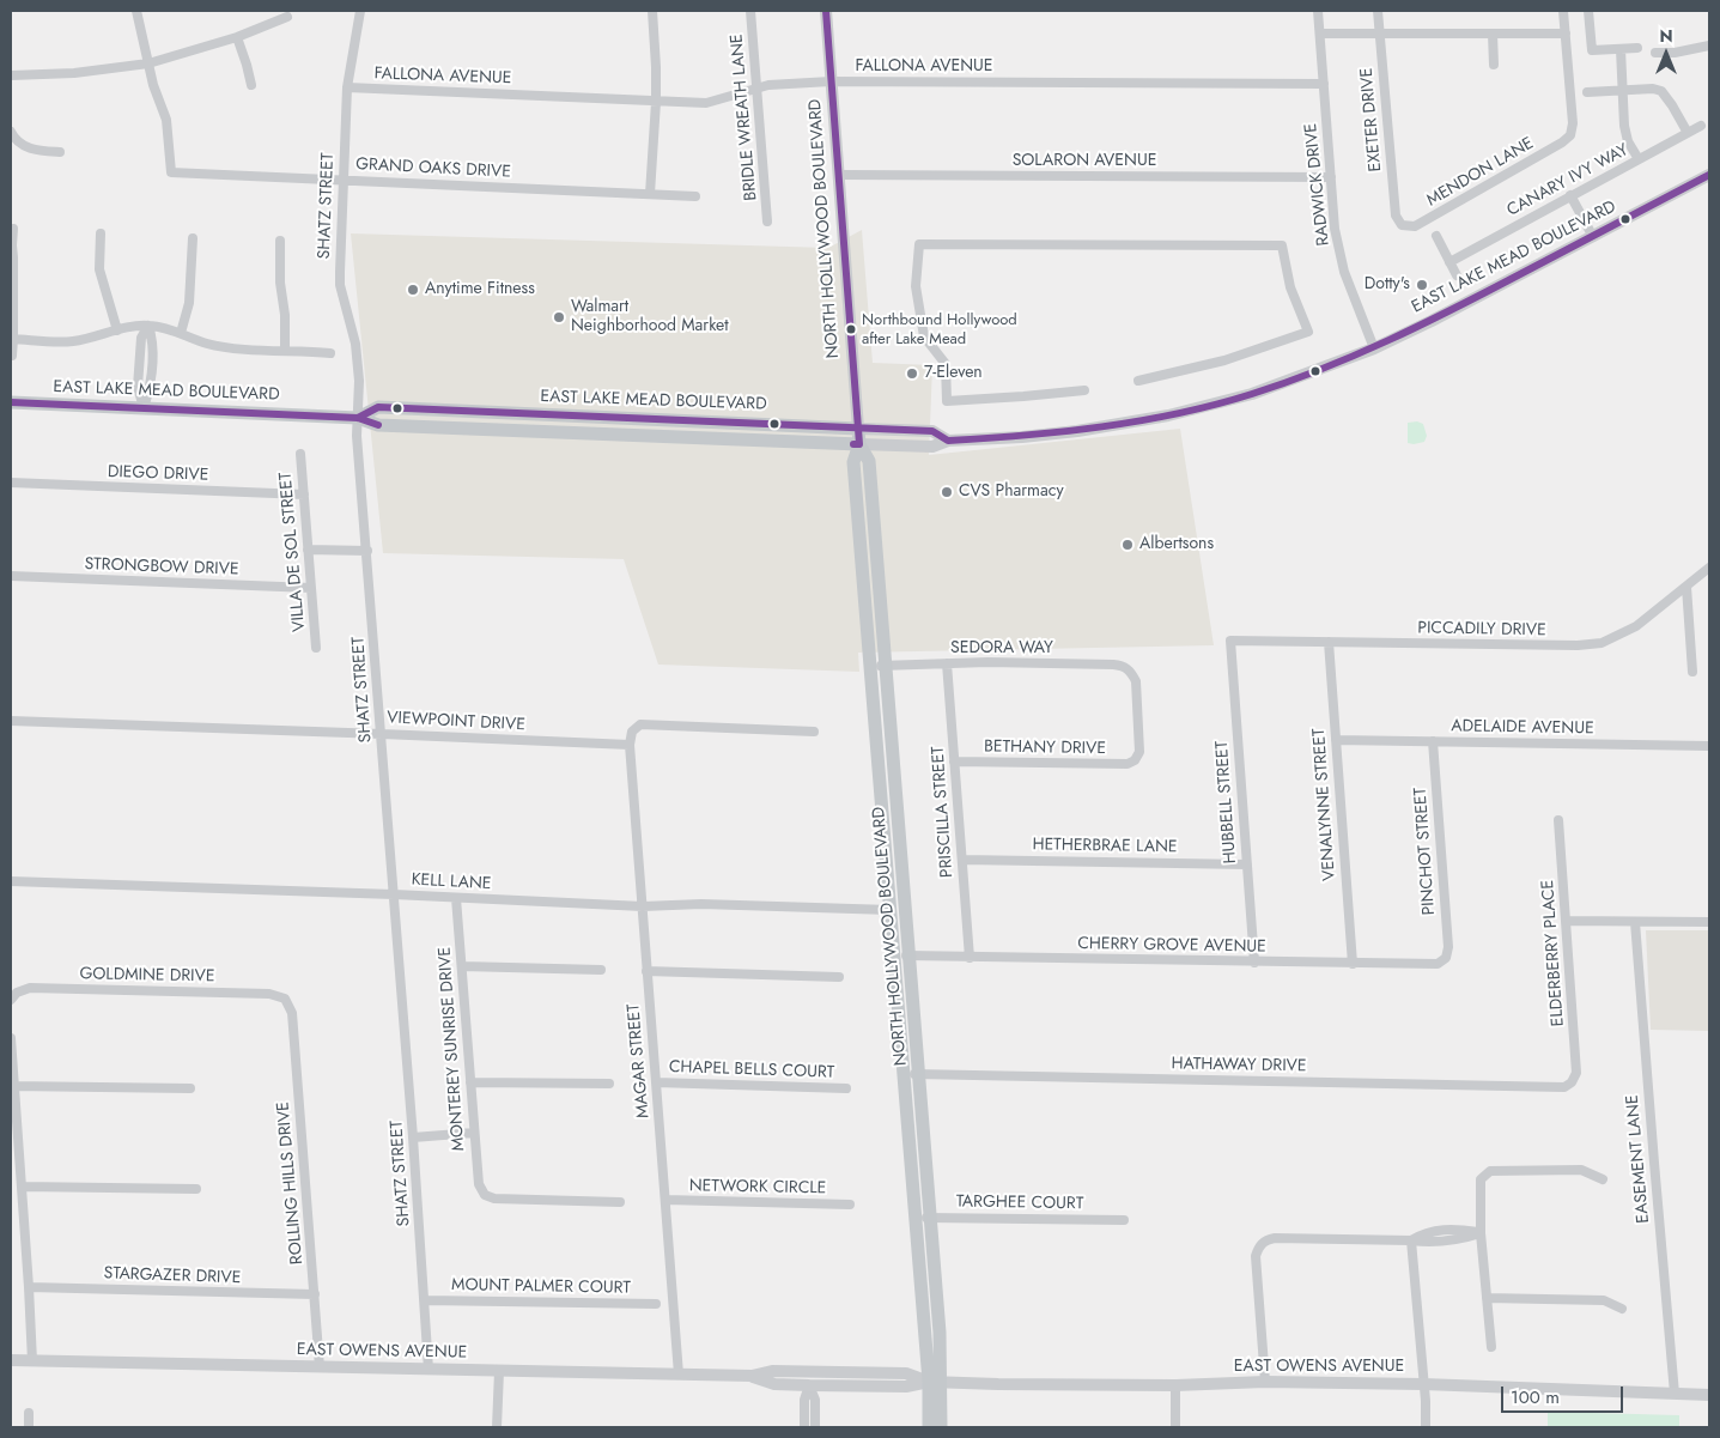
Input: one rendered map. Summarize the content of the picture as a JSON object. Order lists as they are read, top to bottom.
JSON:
{
  "streets": {
    "main road": ["NORTH HOLLYWOOD BOULEVARD", "EAST LAKE MEAD BOULEVARD", "EAST OWENS AVENUE"],
    "street": [
      "FALLONA AVENUE",
      "BRIDLE WREATH LANE",
      "EXETER DRIVE",
      "SOLARON AVENUE",
      "GRAND OAKS DRIVE",
      "MENDON LANE",
      "CANARY IVY WAY",
      "RADWICK DRIVE",
      "SHATZ STREET",
      "DIEGO DRIVE",
      "VILLA DE SOL STREET",
      "STRONGBOW DRIVE",
      "PICCADILY DRIVE",
      "SEDORA WAY",
      "VIEWPOINT DRIVE",
      "ADELAIDE AVENUE",
      "BETHANY DRIVE",
      "HUBBELL STREET",
      "VENALYNNE STREET",
      "PRISCILLA STREET",
      "HETHERBRAE LANE",
      "PINCHOT STREET",
      "KELL LANE",
      "CHERRY GROVE AVENUE",
      "ELDERBERRY PLACE",
      "GOLDMINE DRIVE",
      "MONTEREY SUNRISE DRIVE",
      "MAGAR STREET",
      "HATHAWAY DRIVE",
      "CHAPEL BELLS COURT",
      "EASEMENT LANE",
      "ROLLING HILLS DRIVE",
      "NETWORK CIRCLE",
      "TARGHEE COURT",
      "STARGAZER DRIVE",
      "MOUNT PALMER COURT"
    ]
  },
  "crossings": [
    ["FALLONA AVENUE", "BRIDLE WREATH LANE"],
    ["FALLONA AVENUE", "RADWICK DRIVE"],
    ["FALLONA AVENUE", "SHATZ STREET"],
    ["FALLONA AVENUE", "NORTH HOLLYWOOD BOULEVARD"],
    ["EXETER DRIVE", "MENDON LANE"],
    ["SOLARON AVENUE", "RADWICK DRIVE"],
    ["SOLARON AVENUE", "NORTH HOLLYWOOD BOULEVARD"],
    ["GRAND OAKS DRIVE", "SHATZ STREET"],
    ["RADWICK DRIVE", "EAST LAKE MEAD BOULEVARD"],
    ["SHATZ STREET", "EAST LAKE MEAD BOULEVARD"],
    ["SHATZ STREET", "VIEWPOINT DRIVE"],
    ["SHATZ STREET", "KELL LANE"],
    ["SHATZ STREET", "MOUNT PALMER COURT"],
    ["SHATZ STREET", "EAST OWENS AVENUE"],
    ["NORTH HOLLYWOOD BOULEVARD", "EAST LAKE MEAD BOULEVARD"],
    ["NORTH HOLLYWOOD BOULEVARD", "SEDORA WAY"],
    ["NORTH HOLLYWOOD BOULEVARD", "KELL LANE"],
    ["NORTH HOLLYWOOD BOULEVARD", "CHERRY GROVE AVENUE"],
    ["NORTH HOLLYWOOD BOULEVARD", "HATHAWAY DRIVE"],
    ["NORTH HOLLYWOOD BOULEVARD", "TARGHEE COURT"],
    ["NORTH HOLLYWOOD BOULEVARD", "EAST OWENS AVENUE"],
    ["DIEGO DRIVE", "VILLA DE SOL STREET"],
    ["VILLA DE SOL STREET", "STRONGBOW DRIVE"],
    ["PICCADILY DRIVE", "HUBBELL STREET"],
    ["PICCADILY DRIVE", "VENALYNNE STREET"],
    ["SEDORA WAY", "BETHANY DRIVE"],
    ["SEDORA WAY", "PRISCILLA STREET"],
    ["VIEWPOINT DRIVE", "MAGAR STREET"],
    ["ADELAIDE AVENUE", "VENALYNNE STREET"],
    ["ADELAIDE AVENUE", "PINCHOT STREET"],
    ["BETHANY DRIVE", "PRISCILLA STREET"],
    ["HUBBELL STREET", "HETHERBRAE LANE"],
    ["HUBBELL STREET", "CHERRY GROVE AVENUE"],
    ["VENALYNNE STREET", "CHERRY GROVE AVENUE"],
    ["PRISCILLA STREET", "HETHERBRAE LANE"],
    ["PRISCILLA STREET", "CHERRY GROVE AVENUE"],
    ["PINCHOT STREET", "CHERRY GROVE AVENUE"],
    ["KELL LANE", "MONTEREY SUNRISE DRIVE"],
    ["KELL LANE", "MAGAR STREET"],
    ["ELDERBERRY PLACE", "HATHAWAY DRIVE"],
    ["GOLDMINE DRIVE", "ROLLING HILLS DRIVE"],
    ["MAGAR STREET", "CHAPEL BELLS COURT"],
    ["MAGAR STREET", "NETWORK CIRCLE"],
    ["MAGAR STREET", "EAST OWENS AVENUE"],
    ["EASEMENT LANE", "EAST OWENS AVENUE"],
    ["ROLLING HILLS DRIVE", "STARGAZER DRIVE"],
    ["ROLLING HILLS DRIVE", "EAST OWENS AVENUE"]
  ],
  "places": [
    "Dotty's",
    "Anytime Fitness",
    "Walmart Neighborhood Market",
    "Northbound Hollywood after Lake Mead",
    "7-Eleven",
    "CVS Pharmacy",
    "Albertsons"
  ],
  "scale_bar": "100 m",
  "north": "top"
}
